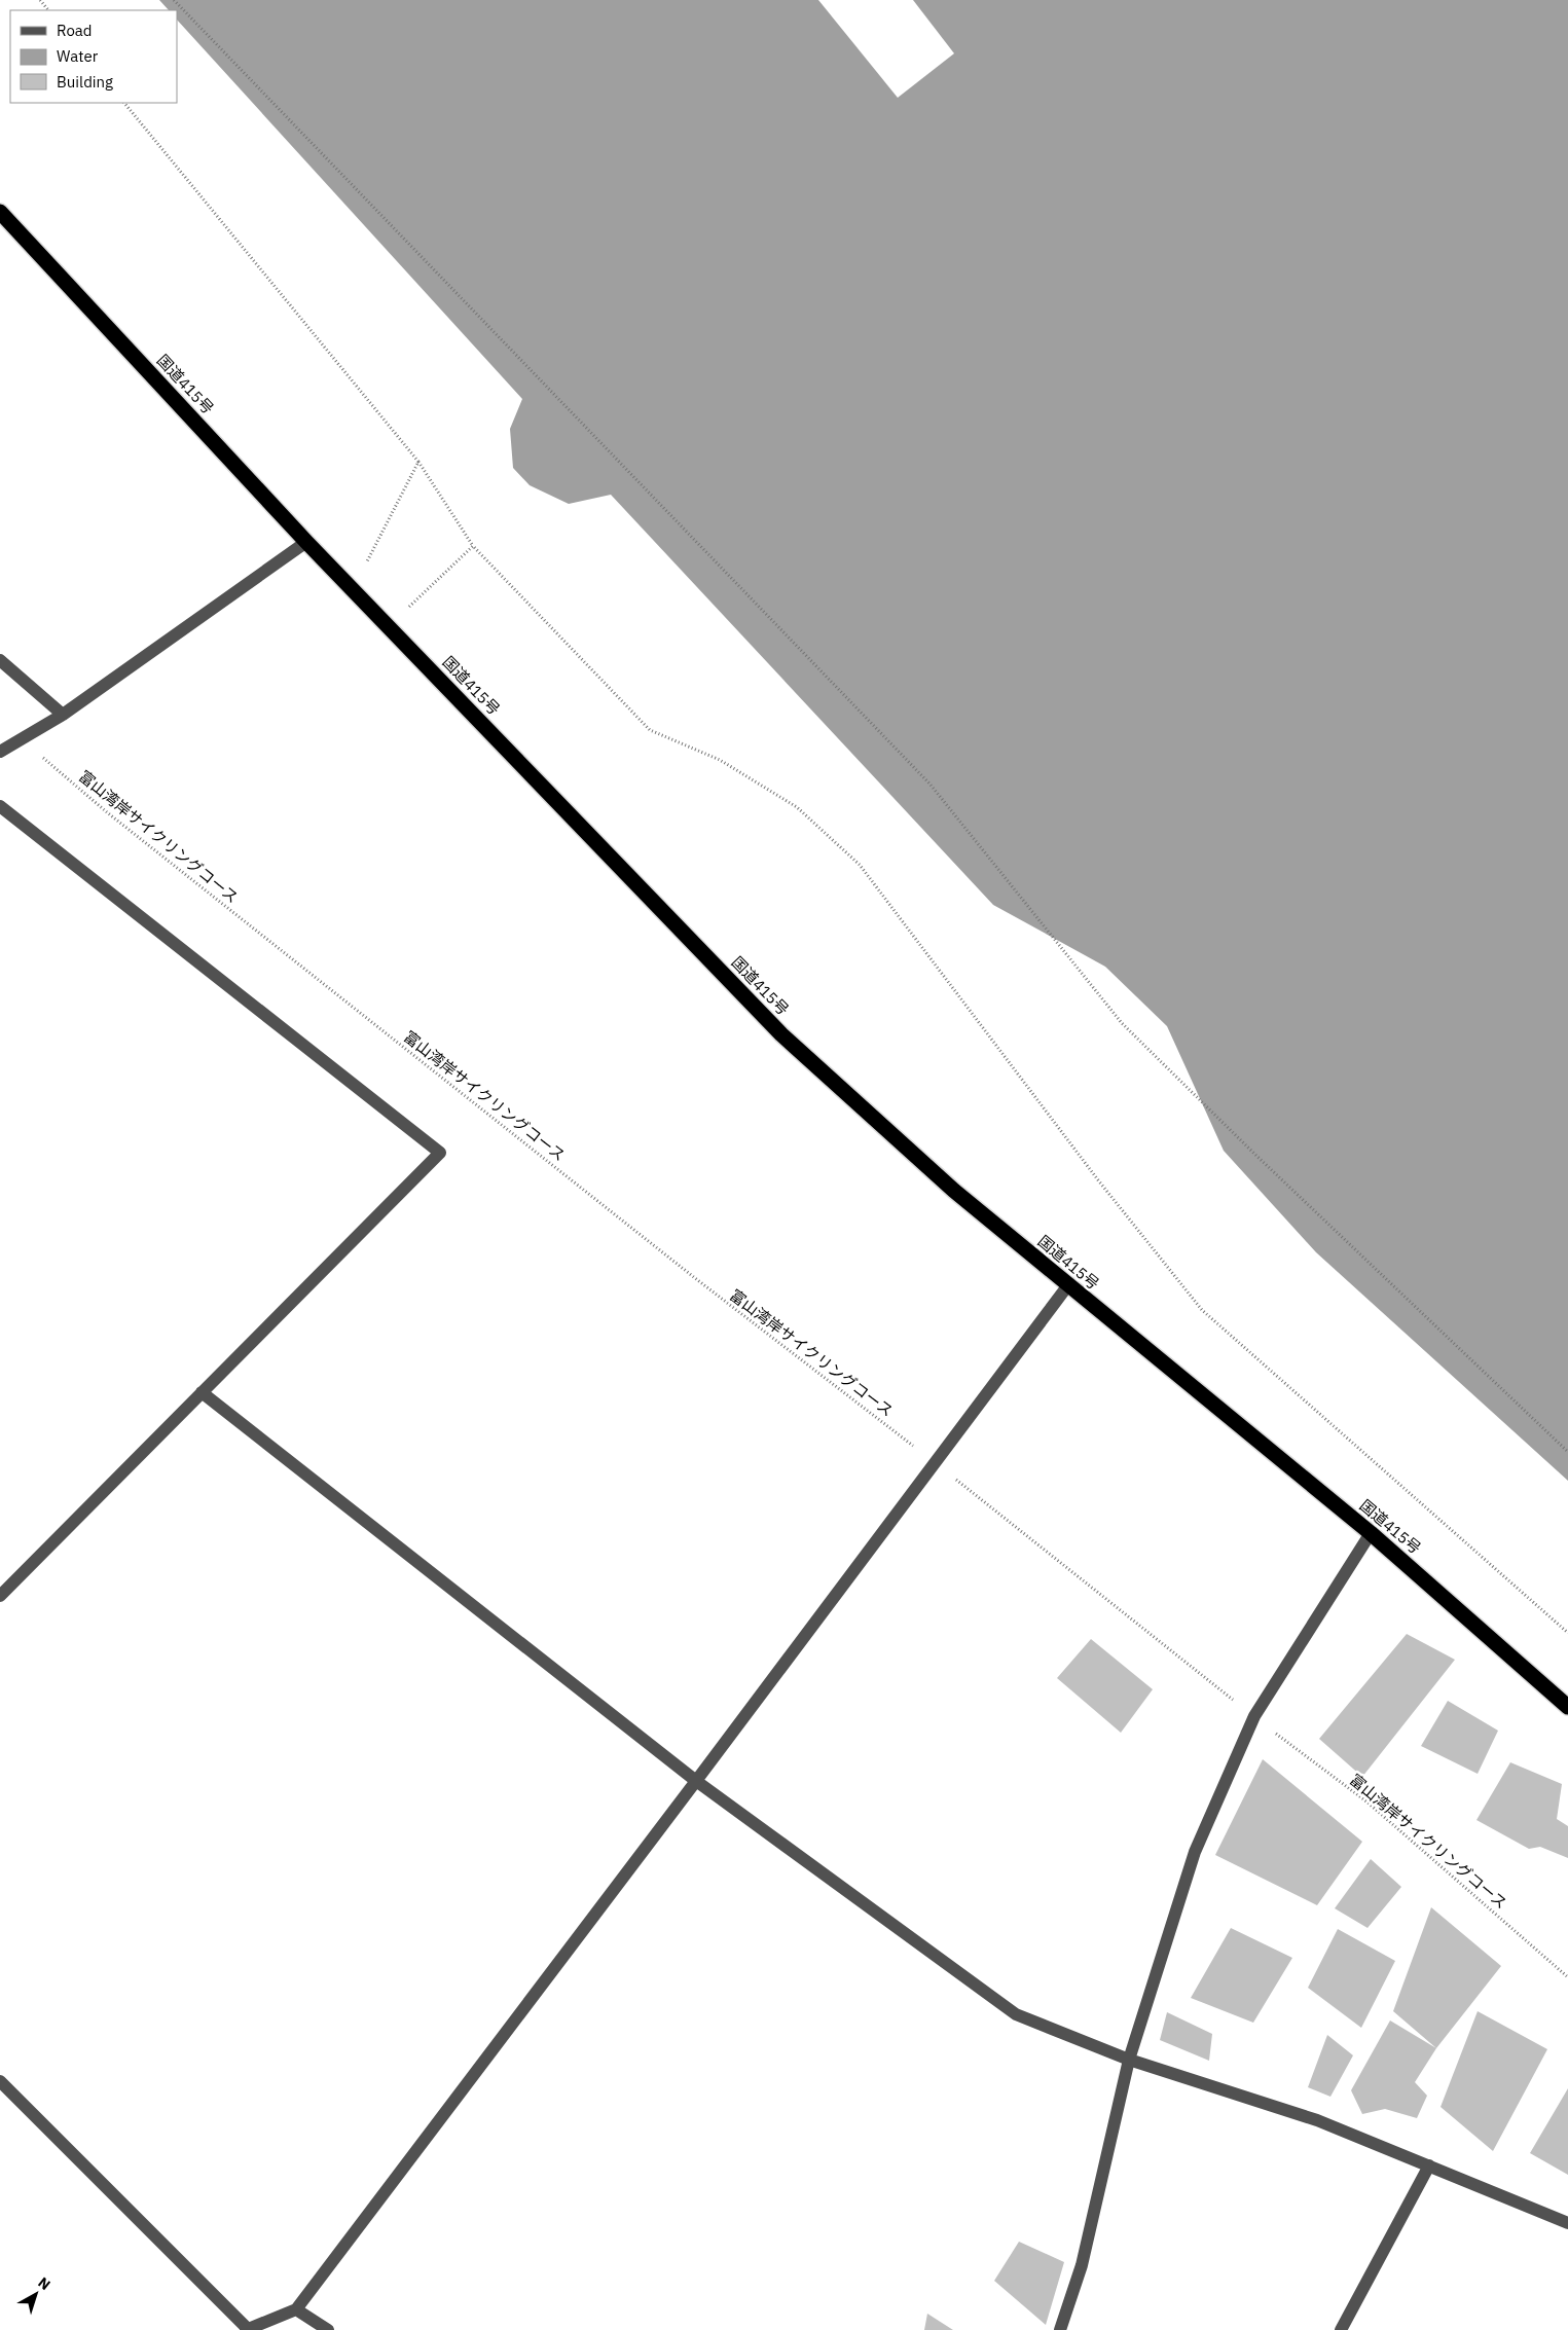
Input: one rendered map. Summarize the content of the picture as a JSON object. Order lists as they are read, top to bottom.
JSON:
{
  "streets": {
    "highway": ["国道415号"],
    "path": ["富山湾岸サイクリングコース"]
  },
  "legend": ["Road", "Water", "Building"],
  "north": "top right"
}
